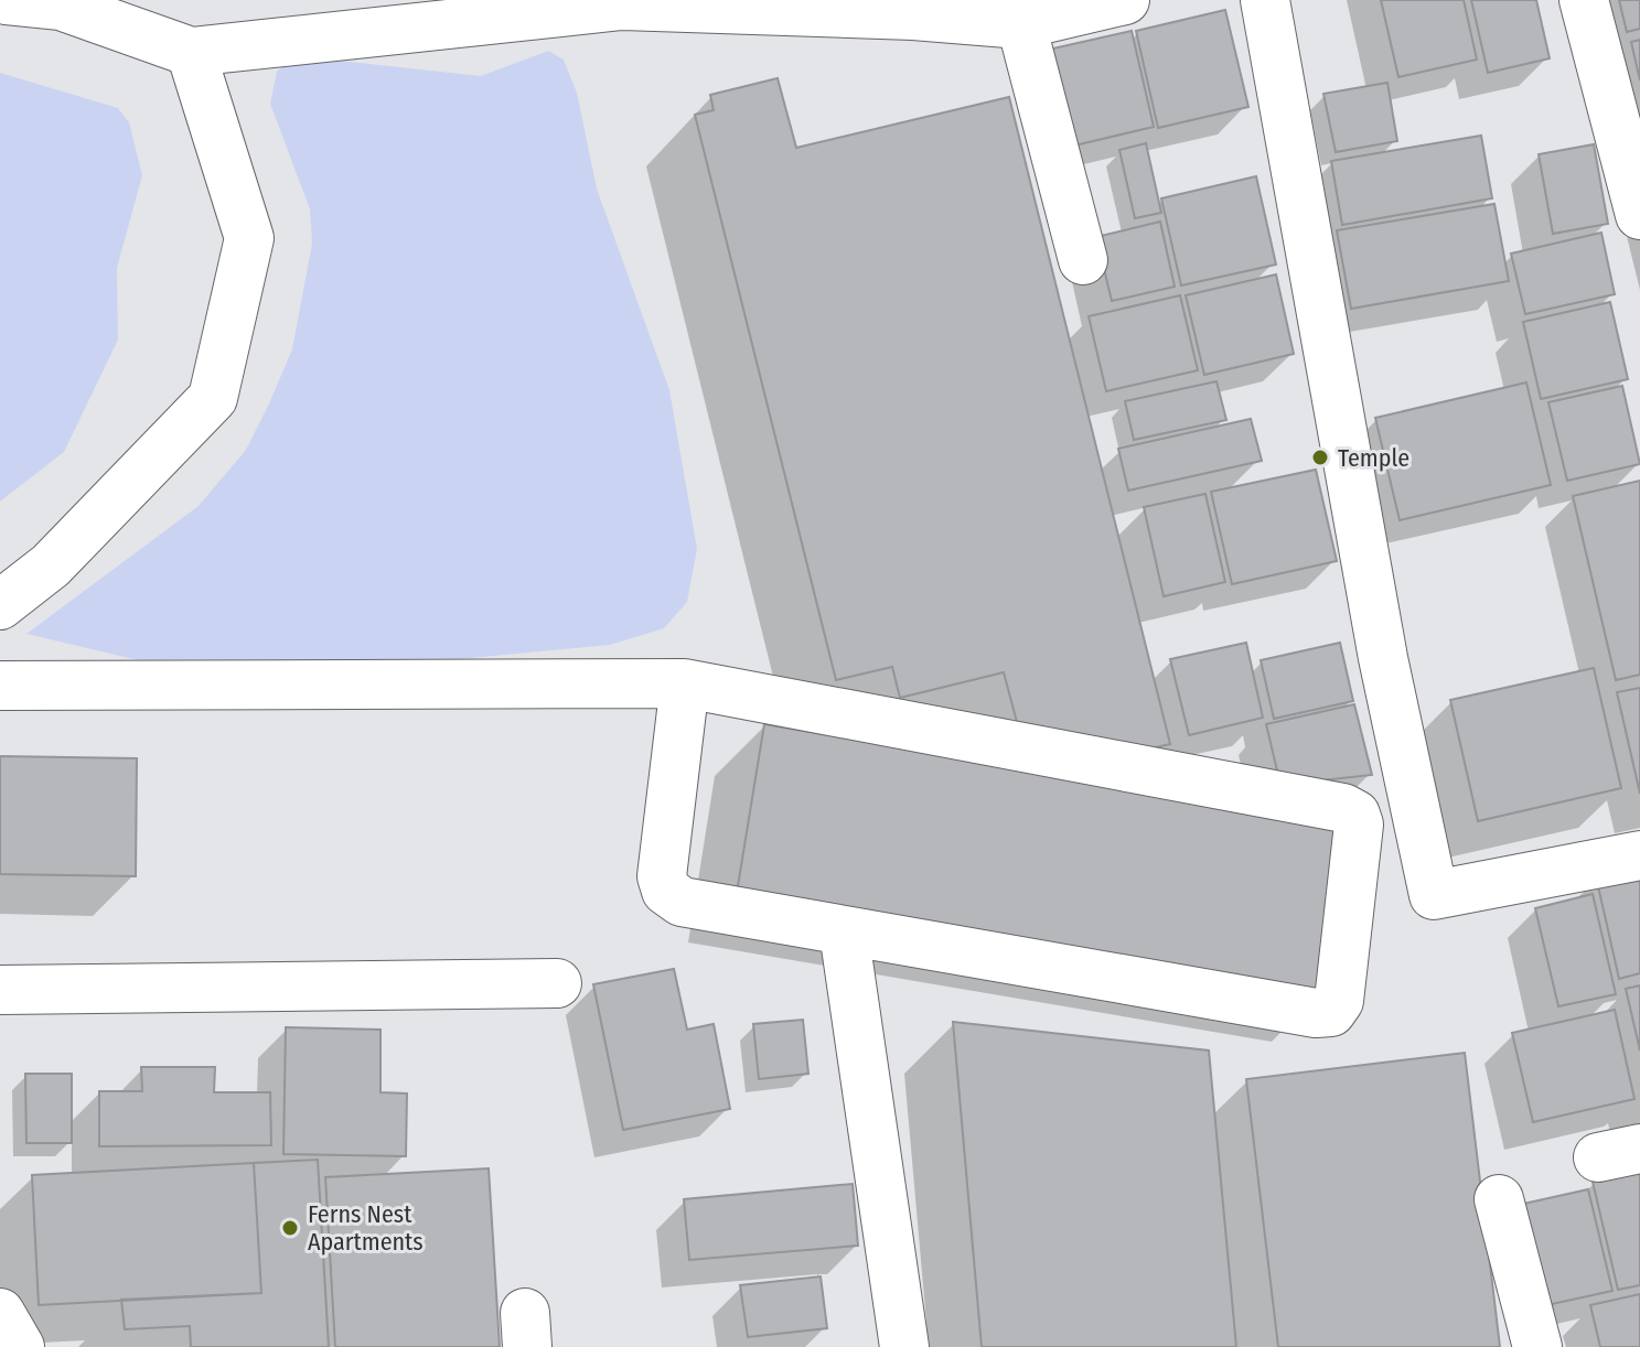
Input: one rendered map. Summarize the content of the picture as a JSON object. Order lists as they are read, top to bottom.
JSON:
{
  "places": ["Temple", "Ferns Nest Apartments"]
}
